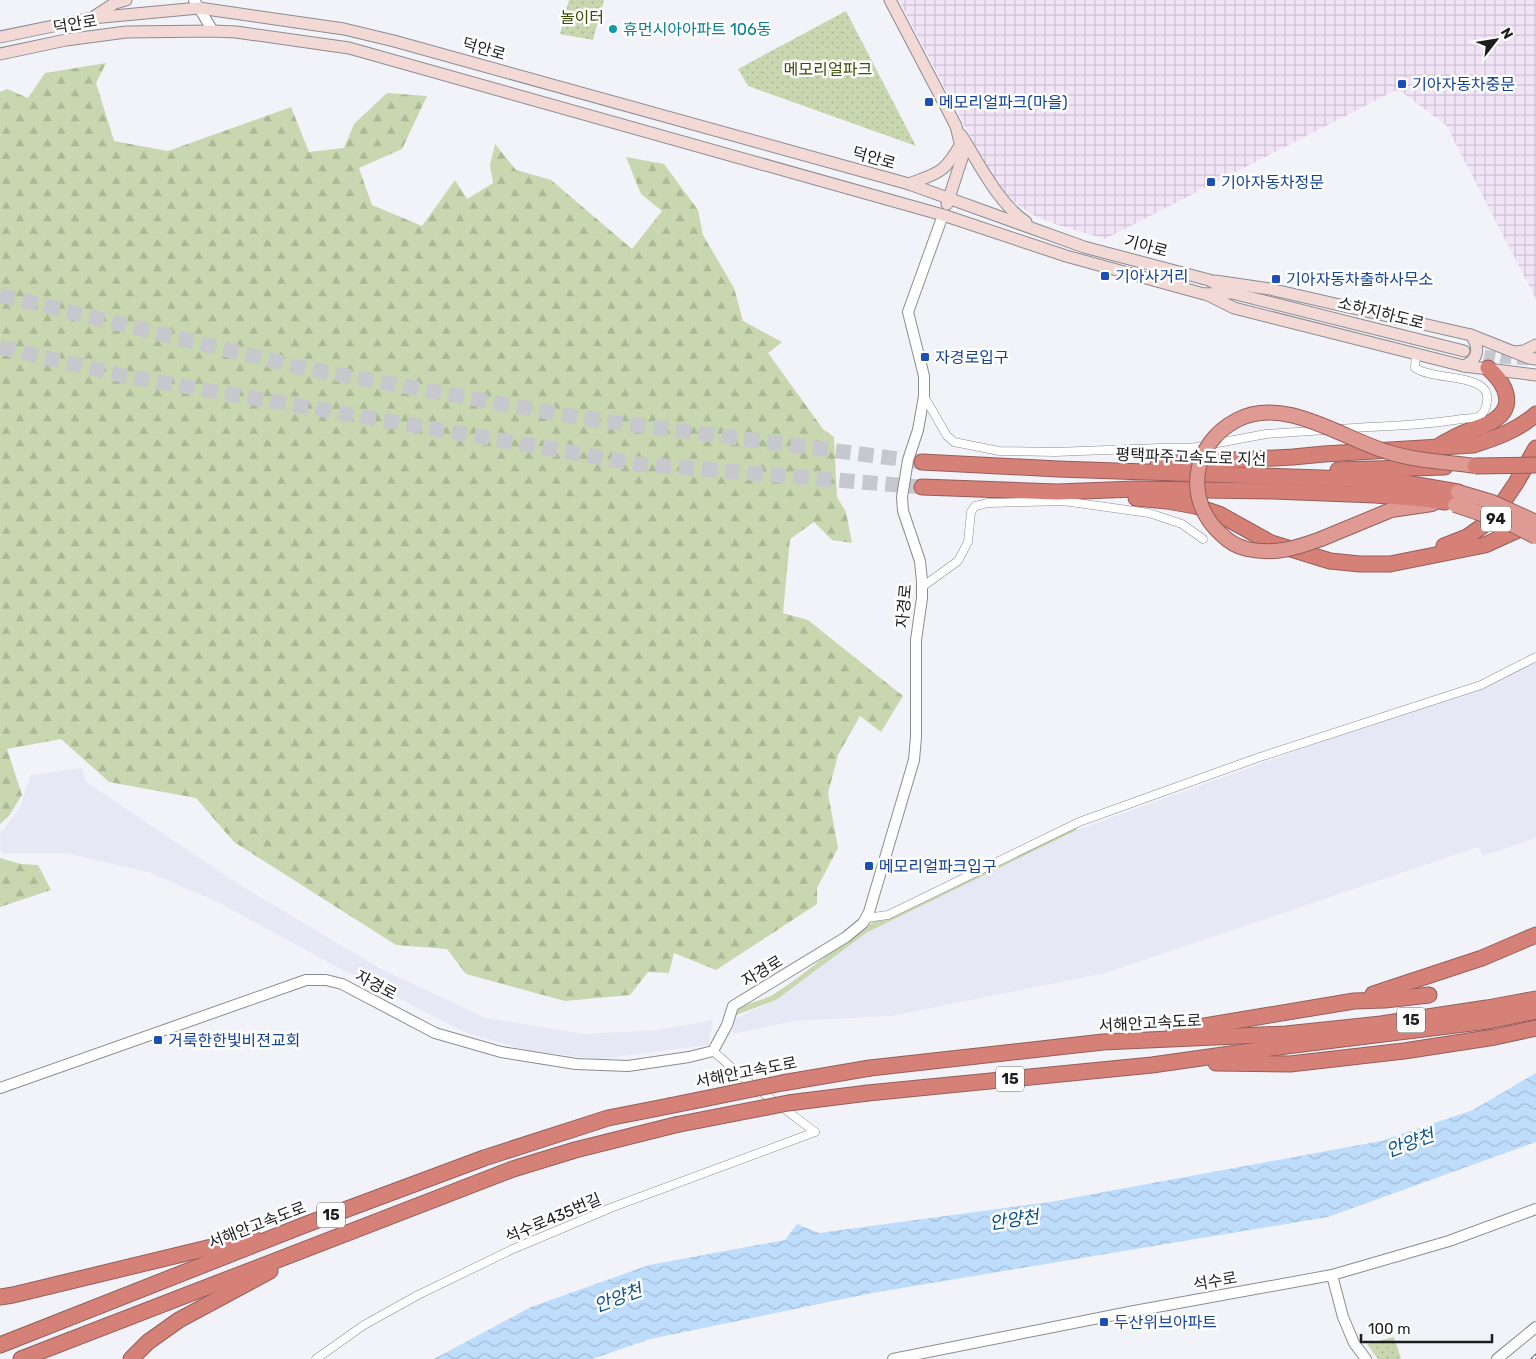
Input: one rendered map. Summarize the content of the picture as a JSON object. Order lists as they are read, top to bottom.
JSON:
{
  "streets": {
    "highway": [
      "평택파주고속도로 지선",
      "94",
      "15",
      "서해안고속도로"
    ],
    "main road": ["덕안로", "기아로", "소하지하도로"],
    "street": ["자경로", "석수로435번길", "석수로"]
  },
  "crossings": [
    ["덕안로", "기아로"],
    ["덕안로", "자경로"],
    ["기아로", "소하지하도로"],
    ["기아로", "자경로"],
    ["평택파주고속도로 지선", "94"],
    ["자경로", "석수로435번길"]
  ],
  "water": ["안양천"],
  "parks": ["놀이터", "메모리얼파크"],
  "places": {
    "other": ["휴먼시아아파트 106동"],
    "transit": [
      "기아자동차중문",
      "메모리얼파크(마을)",
      "기아자동차정문",
      "기아사거리",
      "기아자동차출하사무소",
      "자경로입구",
      "메모리얼파크입구",
      "거룩한한빛비젼교회",
      "두산위브아파트"
    ]
  },
  "scale_bar": "100 m",
  "north": "top right"
}
